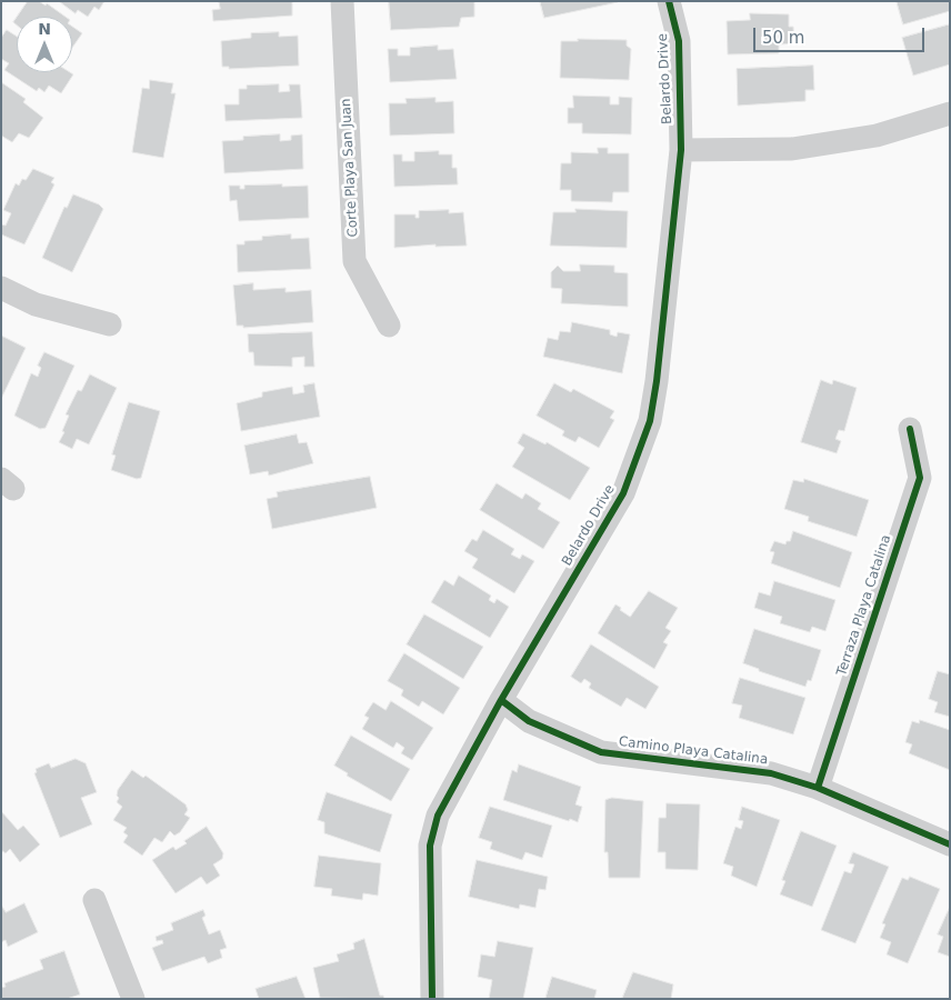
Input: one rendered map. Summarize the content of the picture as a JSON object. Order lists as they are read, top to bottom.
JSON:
{
  "streets": {
    "street": [
      "Belardo Drive",
      "Corte Playa San Juan",
      "Terraza Playa Catalina",
      "Camino Playa Catalina"
    ]
  },
  "crossings": [
    ["Belardo Drive", "Camino Playa Catalina"],
    ["Terraza Playa Catalina", "Camino Playa Catalina"]
  ],
  "scale_bar": "50 m",
  "north": "top"
}
